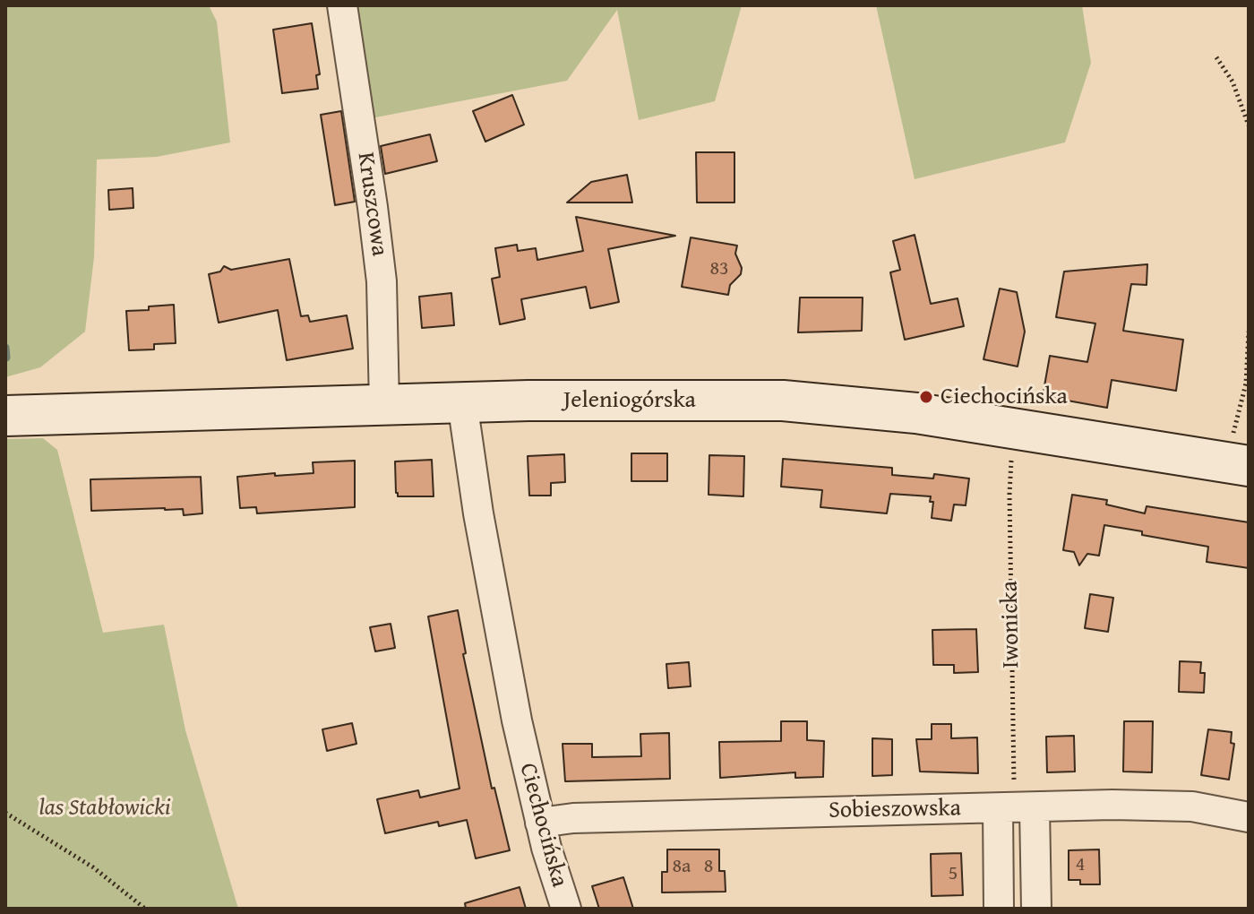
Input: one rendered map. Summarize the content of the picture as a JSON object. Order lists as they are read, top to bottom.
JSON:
{
  "streets": {
    "street": [
      "Kruszcowa",
      "Jeleniogórska",
      "Sobieszowska",
      "Ciechocińska"
    ],
    "path": ["Iwonicka"]
  },
  "crossings": [
    ["Kruszcowa", "Jeleniogórska"],
    ["Jeleniogórska", "Ciechocińska"],
    ["Iwonicka", "Sobieszowska"],
    ["Sobieszowska", "Ciechocińska"]
  ],
  "parks": ["las Stabłowicki"],
  "places": ["Ciechocińska"],
  "house_numbers": [
    "83",
    "4",
    "8a",
    "8",
    "5"
  ]
}
